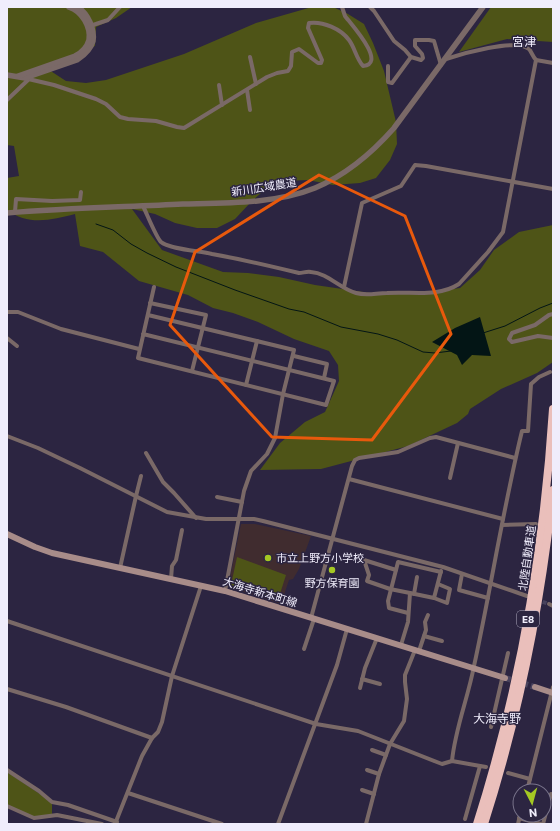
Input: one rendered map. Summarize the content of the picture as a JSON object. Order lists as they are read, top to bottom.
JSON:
{
  "streets": {
    "highway": ["北陸自動車道", "E8"],
    "main road": ["大海寺新本町線"],
    "street": ["新川広域農道"]
  },
  "districts": ["宮津", "大海寺野"],
  "places": ["市立上野方小学校", "野方保育園"],
  "north": "bottom"
}
